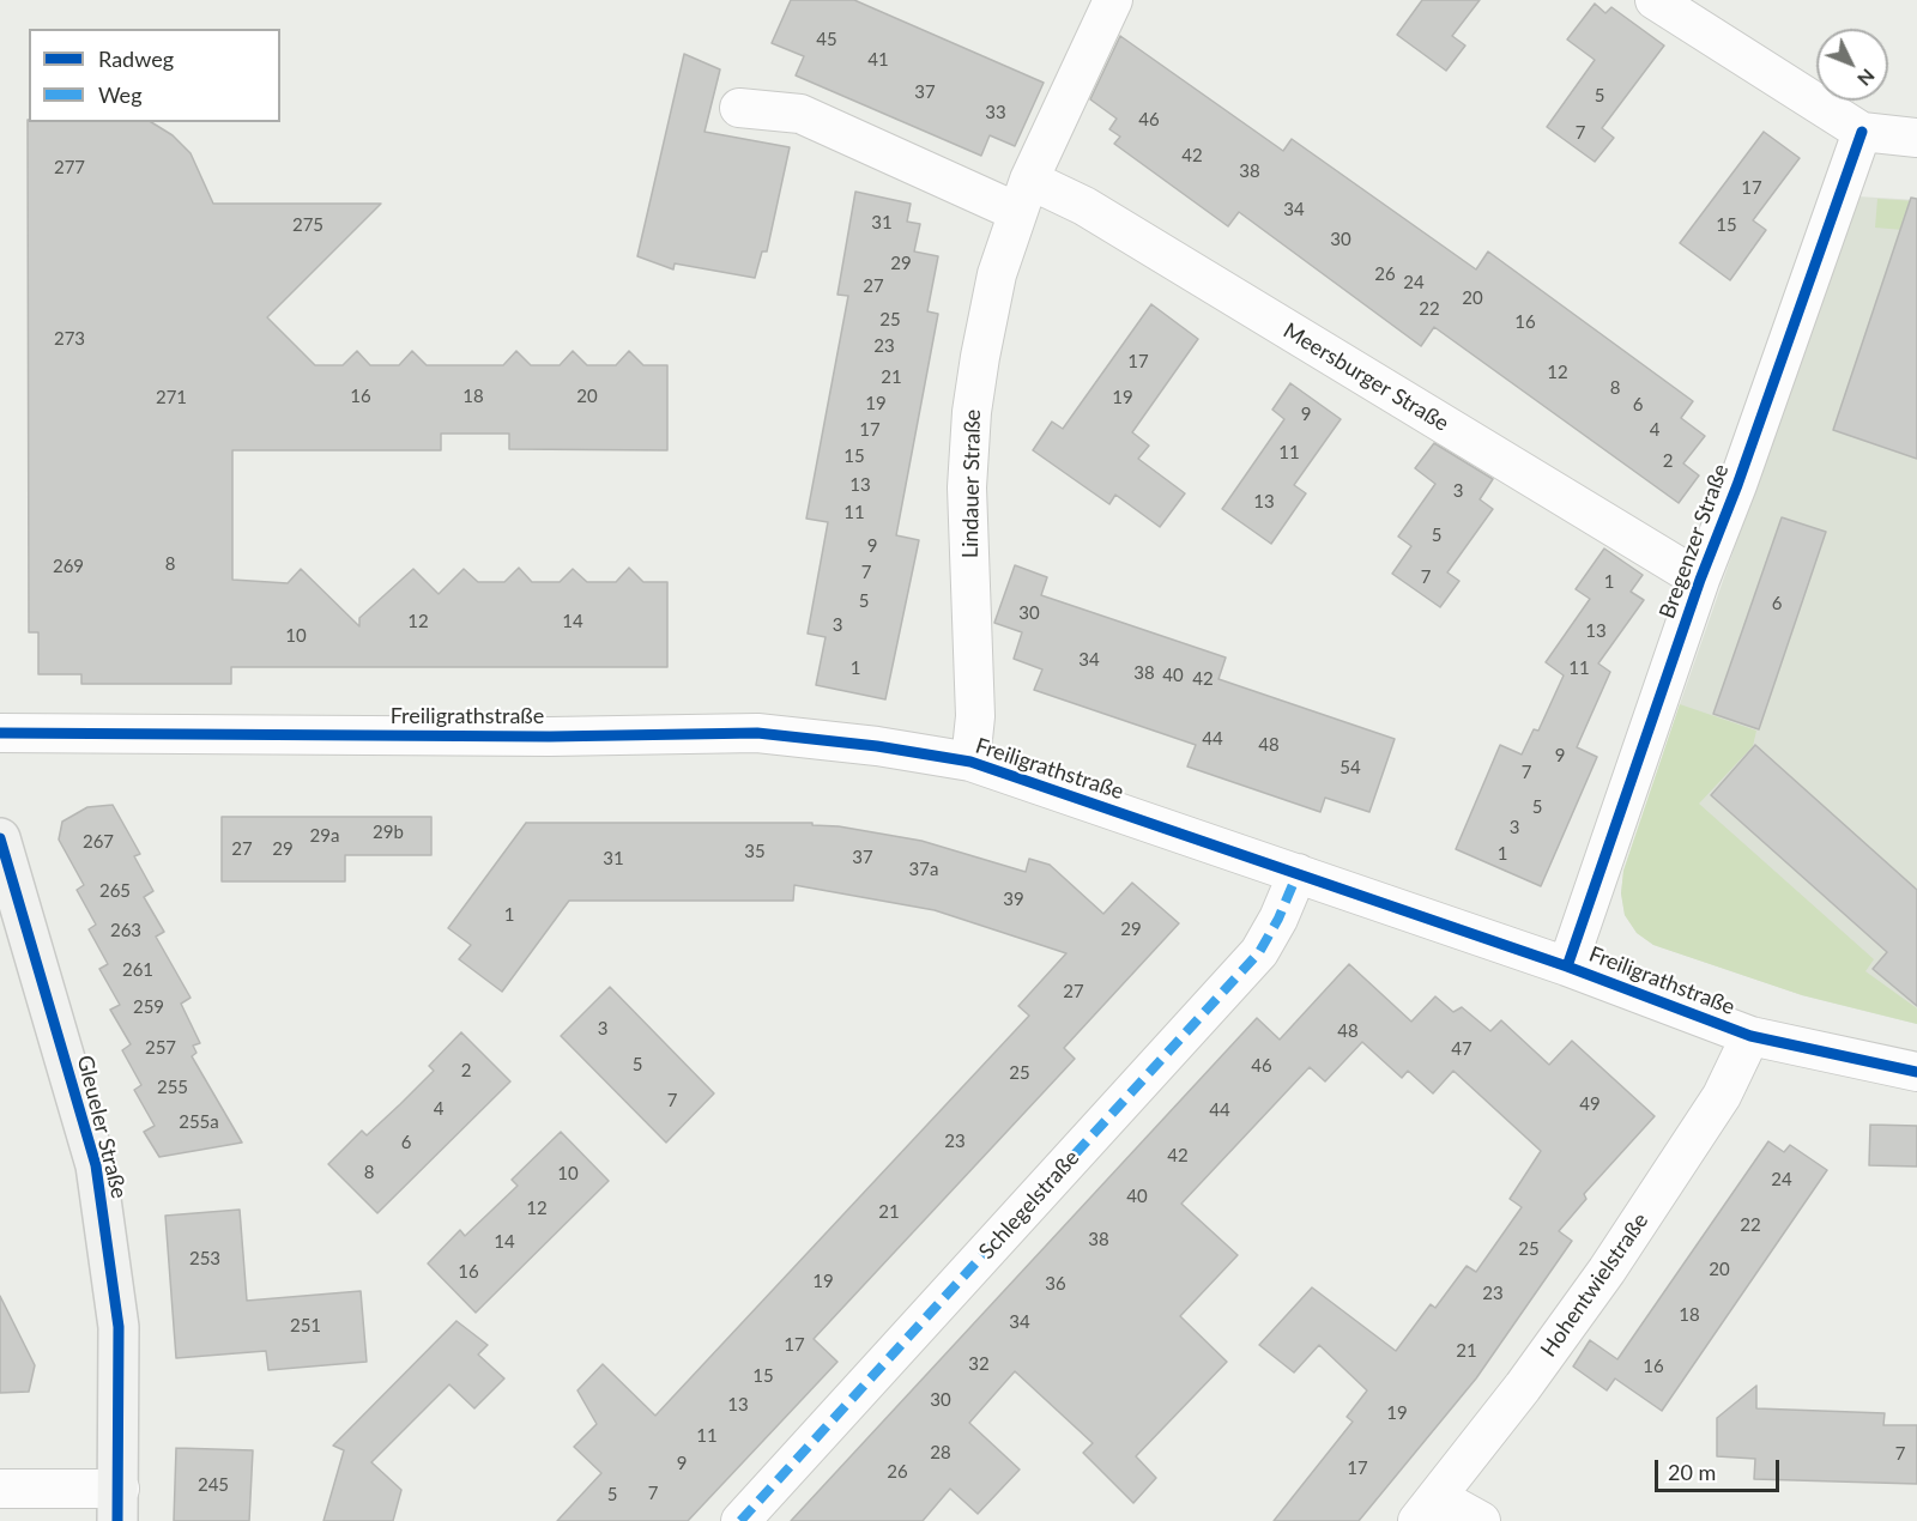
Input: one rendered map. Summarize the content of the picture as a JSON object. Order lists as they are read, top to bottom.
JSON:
{
  "streets": {
    "main road": ["Gleueler Straße"],
    "street": [
      "Meersburger Straße",
      "Lindauer Straße",
      "Bregenzer Straße",
      "Freiligrathstraße",
      "Schlegelstraße",
      "Hohentwielstraße"
    ]
  },
  "crossings": [
    ["Meersburger Straße", "Lindauer Straße"],
    ["Meersburger Straße", "Bregenzer Straße"],
    ["Lindauer Straße", "Freiligrathstraße"],
    ["Bregenzer Straße", "Freiligrathstraße"],
    ["Freiligrathstraße", "Schlegelstraße"],
    ["Freiligrathstraße", "Hohentwielstraße"]
  ],
  "house_numbers": [
    "45",
    "41",
    "37",
    "5",
    "33",
    "46",
    "7",
    "42",
    "277",
    "38",
    "17",
    "34",
    "31",
    "275",
    "15",
    "30",
    "29",
    "26",
    "24",
    "27",
    "20",
    "22",
    "25",
    "16",
    "273",
    "23",
    "17",
    "12",
    "21",
    "8",
    "16",
    "18",
    "20",
    "271",
    "19",
    "19",
    "6",
    "9",
    "17",
    "4",
    "11",
    "15",
    "2",
    "13",
    "3",
    "13",
    "11",
    "5",
    "9",
    "8",
    "269",
    "7",
    "7",
    "1",
    "5",
    "6",
    "30",
    "12",
    "14",
    "3",
    "13",
    "10",
    "34",
    "1",
    "11",
    "38",
    "40",
    "42",
    "44",
    "48",
    "9",
    "54",
    "7",
    "5",
    "3",
    "29b",
    "29a",
    "267",
    "27",
    "29",
    "35",
    "1",
    "37",
    "31",
    "37a",
    "265",
    "39",
    "1",
    "29",
    "263",
    "261",
    "27",
    "259",
    "3",
    "48",
    "257",
    "47",
    "5",
    "46",
    "2",
    "25",
    "255",
    "7",
    "49",
    "4",
    "44",
    "255a",
    "23",
    "6",
    "42",
    "8",
    "10",
    "24",
    "40",
    "12",
    "21",
    "22",
    "38",
    "14",
    "25",
    "253",
    "20",
    "16",
    "19",
    "36",
    "23",
    "18",
    "34",
    "251",
    "17",
    "21",
    "32",
    "16",
    "15",
    "30",
    "13",
    "19",
    "11",
    "28",
    "7",
    "9",
    "17",
    "26",
    "245",
    "7",
    "5"
  ],
  "legend": ["Radweg", "Weg"],
  "scale_bar": "20 m",
  "north": "bottom right"
}
